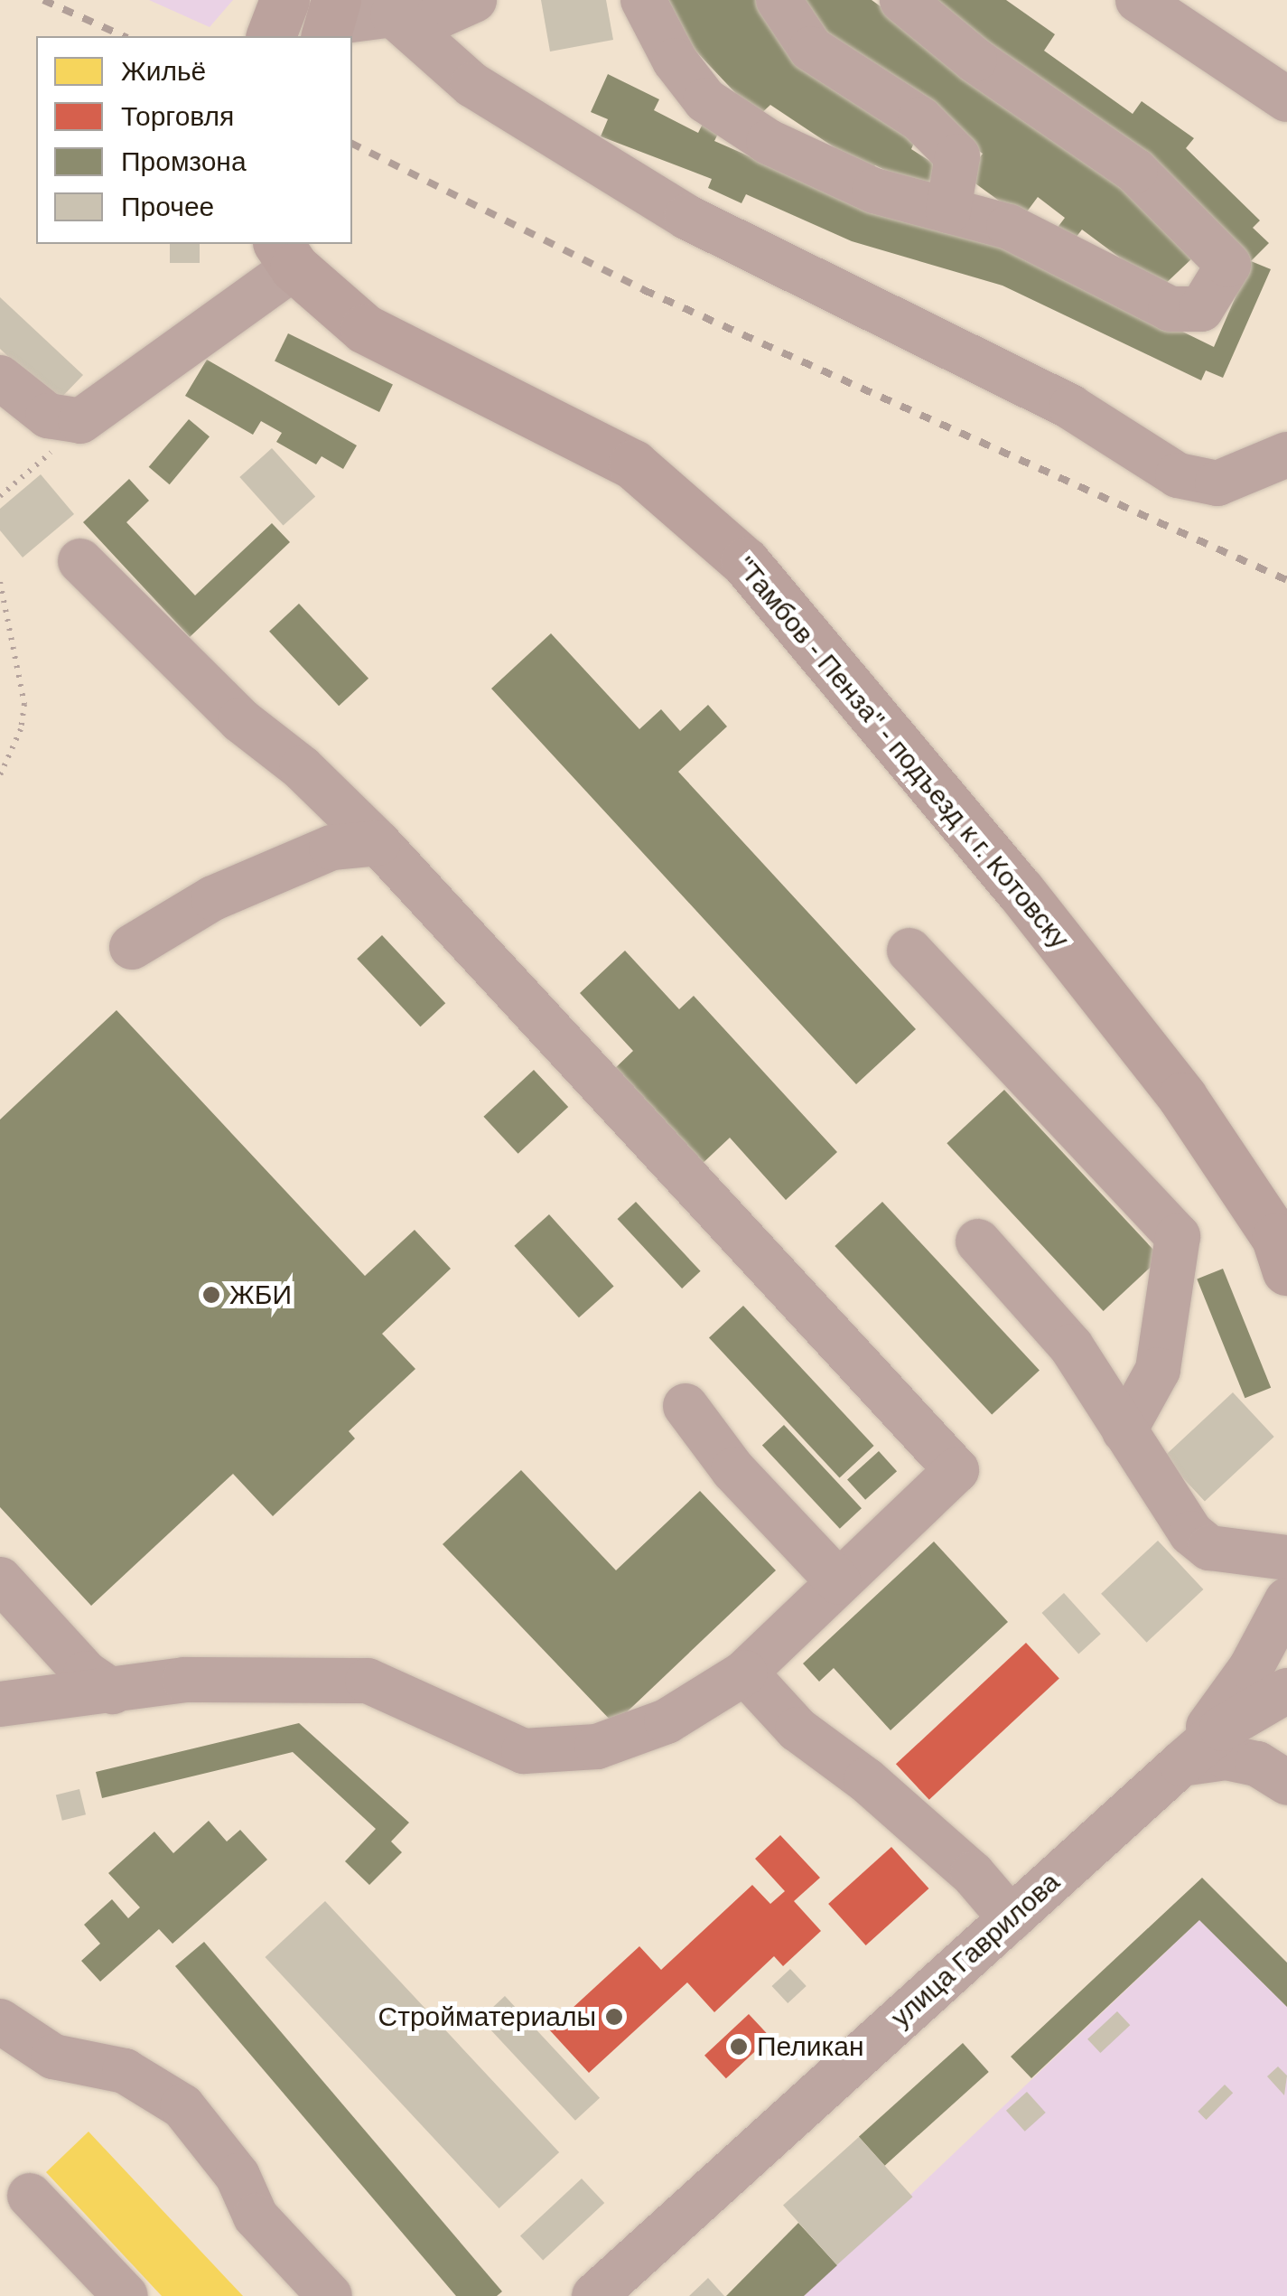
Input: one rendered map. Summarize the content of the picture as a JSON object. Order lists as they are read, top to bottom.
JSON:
{
  "streets": {
    "main road": ["\"Тамбов - Пенза\" - подъезд к г. Котовску"],
    "street": ["улица Гаврилова"]
  },
  "places": ["ЖБИ", "Стройматериалы", "Пеликан"],
  "legend": [
    "Жильё",
    "Торговля",
    "Промзона",
    "Прочее"
  ]
}
